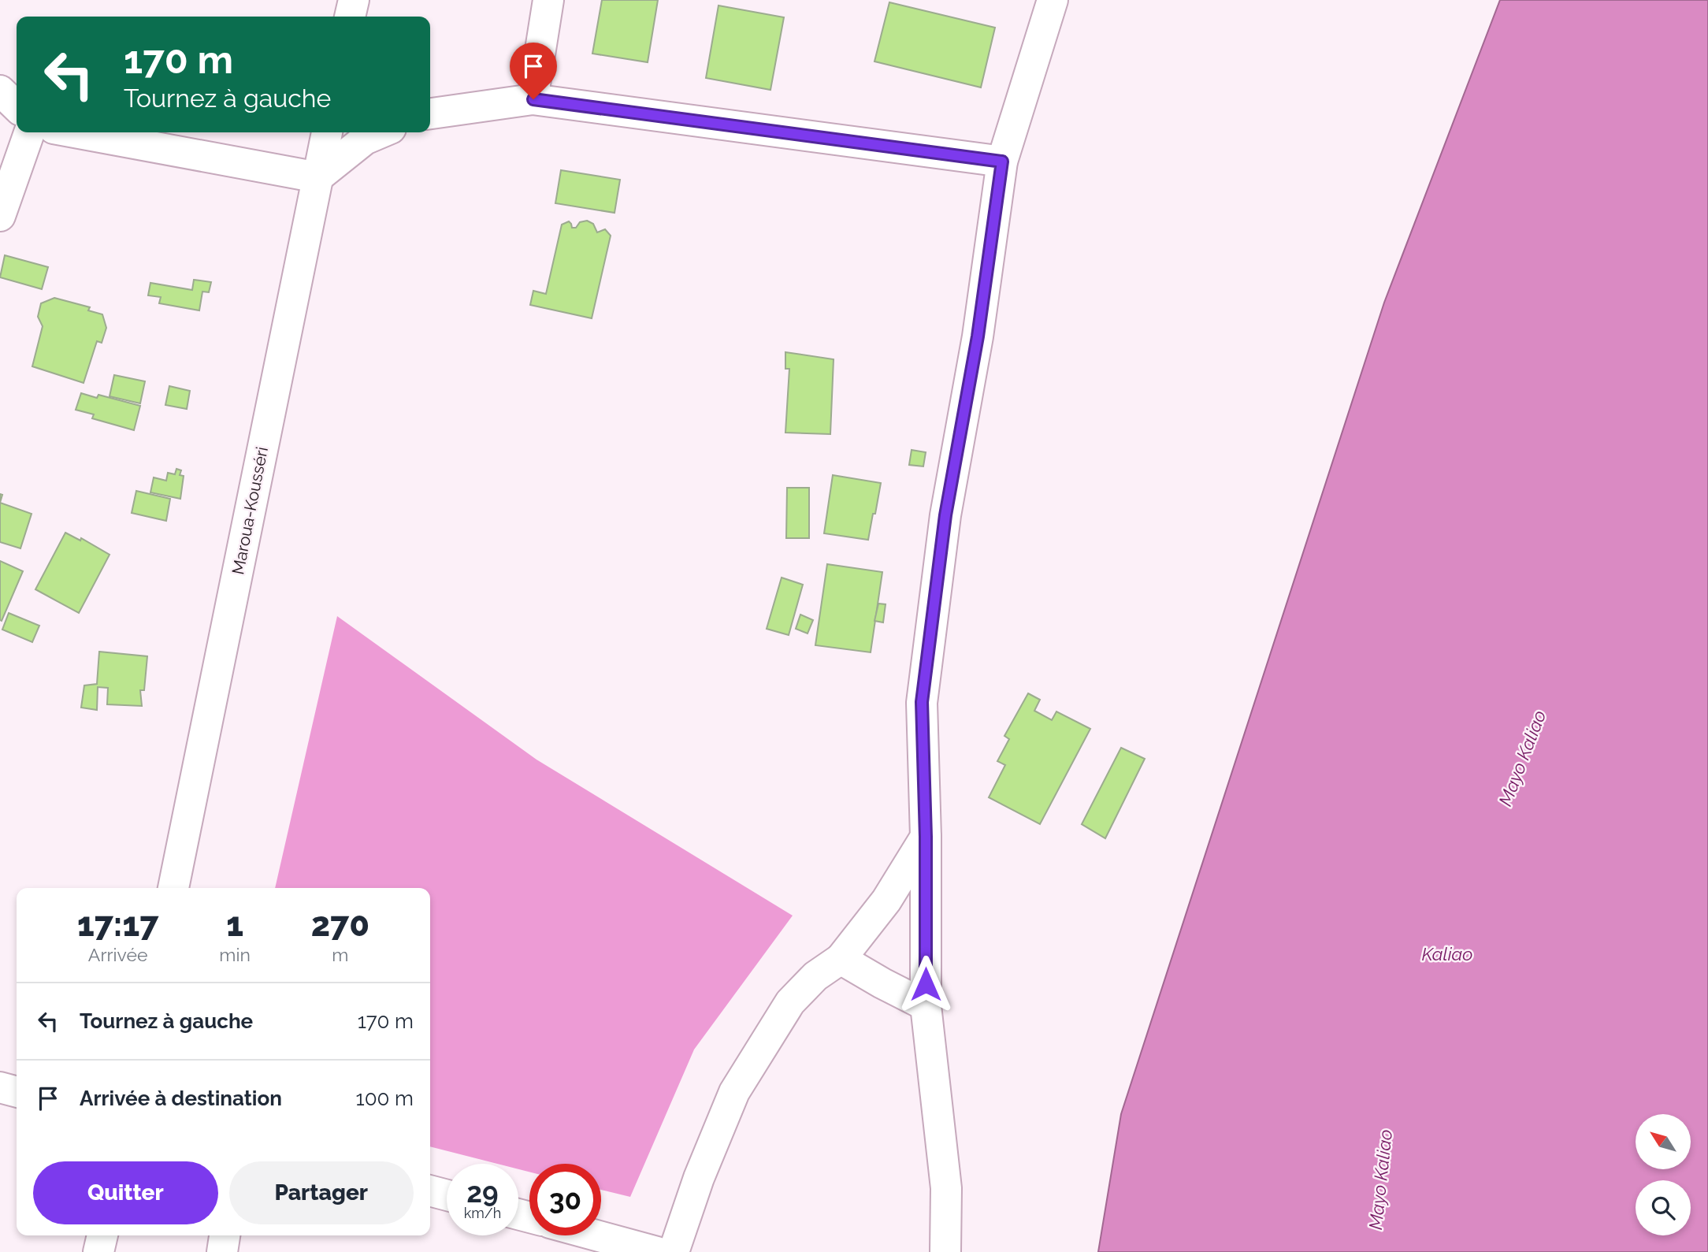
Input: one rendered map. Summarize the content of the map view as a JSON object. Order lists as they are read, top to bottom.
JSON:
{
  "streets": {
    "main road": ["Maroua-Kousséri"]
  },
  "water": ["Mayo Kaliao", "Kaliao"],
  "north": "top left",
  "page": {
    "turn": ["170 m", "Tournez à gauche"],
    "eta": [
      "17:17",
      "Arrivée",
      "1",
      "min",
      "270",
      "m"
    ],
    "list": [
      {
        "name": "Tournez à gauche",
        "value": "170 m"
      },
      {
        "name": "Arrivée à destination",
        "value": "100 m"
      }
    ],
    "buttons": ["Quitter", "Partager"],
    "speed": "29 km/h",
    "limit": "30"
  }
}
